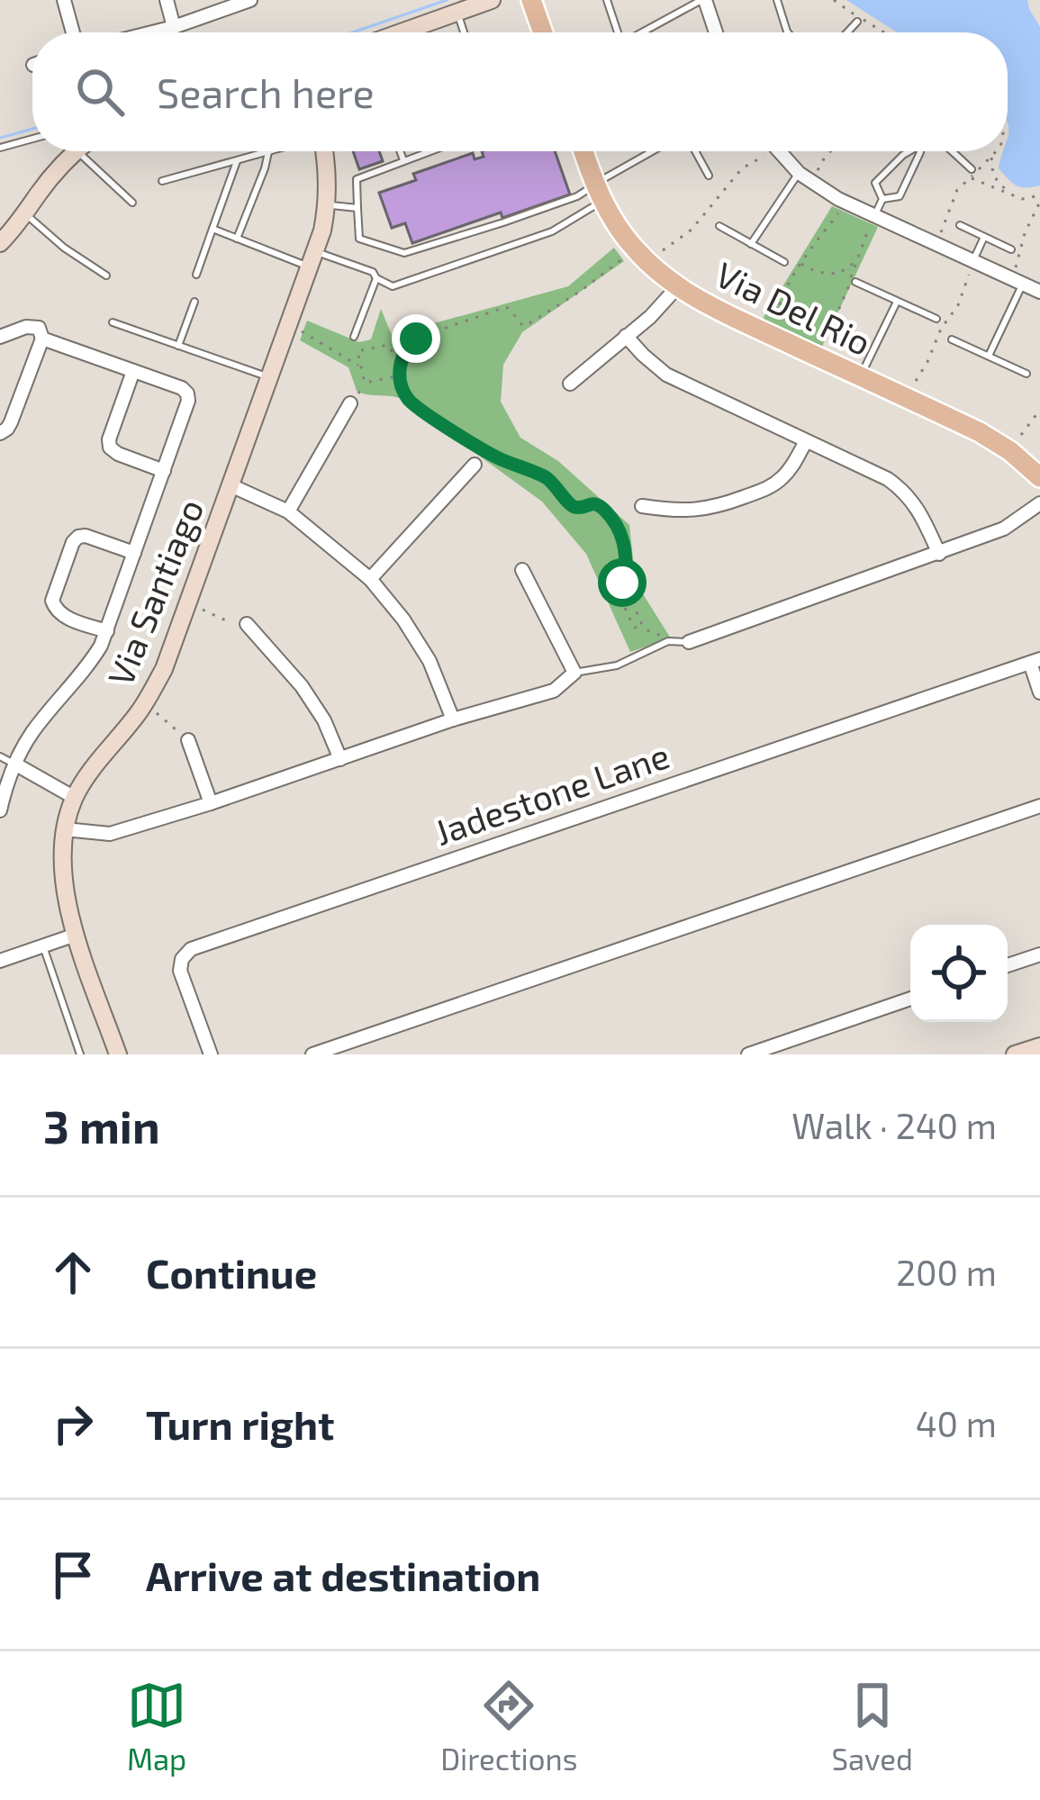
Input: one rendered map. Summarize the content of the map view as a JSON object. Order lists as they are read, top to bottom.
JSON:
{
  "streets": {
    "main road": ["Via Del Rio"],
    "street": ["Via Santiago", "Jadestone Lane"]
  },
  "page": {
    "search": "Search here",
    "heading": ["3 min", "Walk · 240 m"],
    "list": [
      ["Continue", "200 m"],
      ["Turn right", "40 m"],
      "Arrive at destination"
    ],
    "nav": ["Map", "Directions", "Saved"]
  }
}
